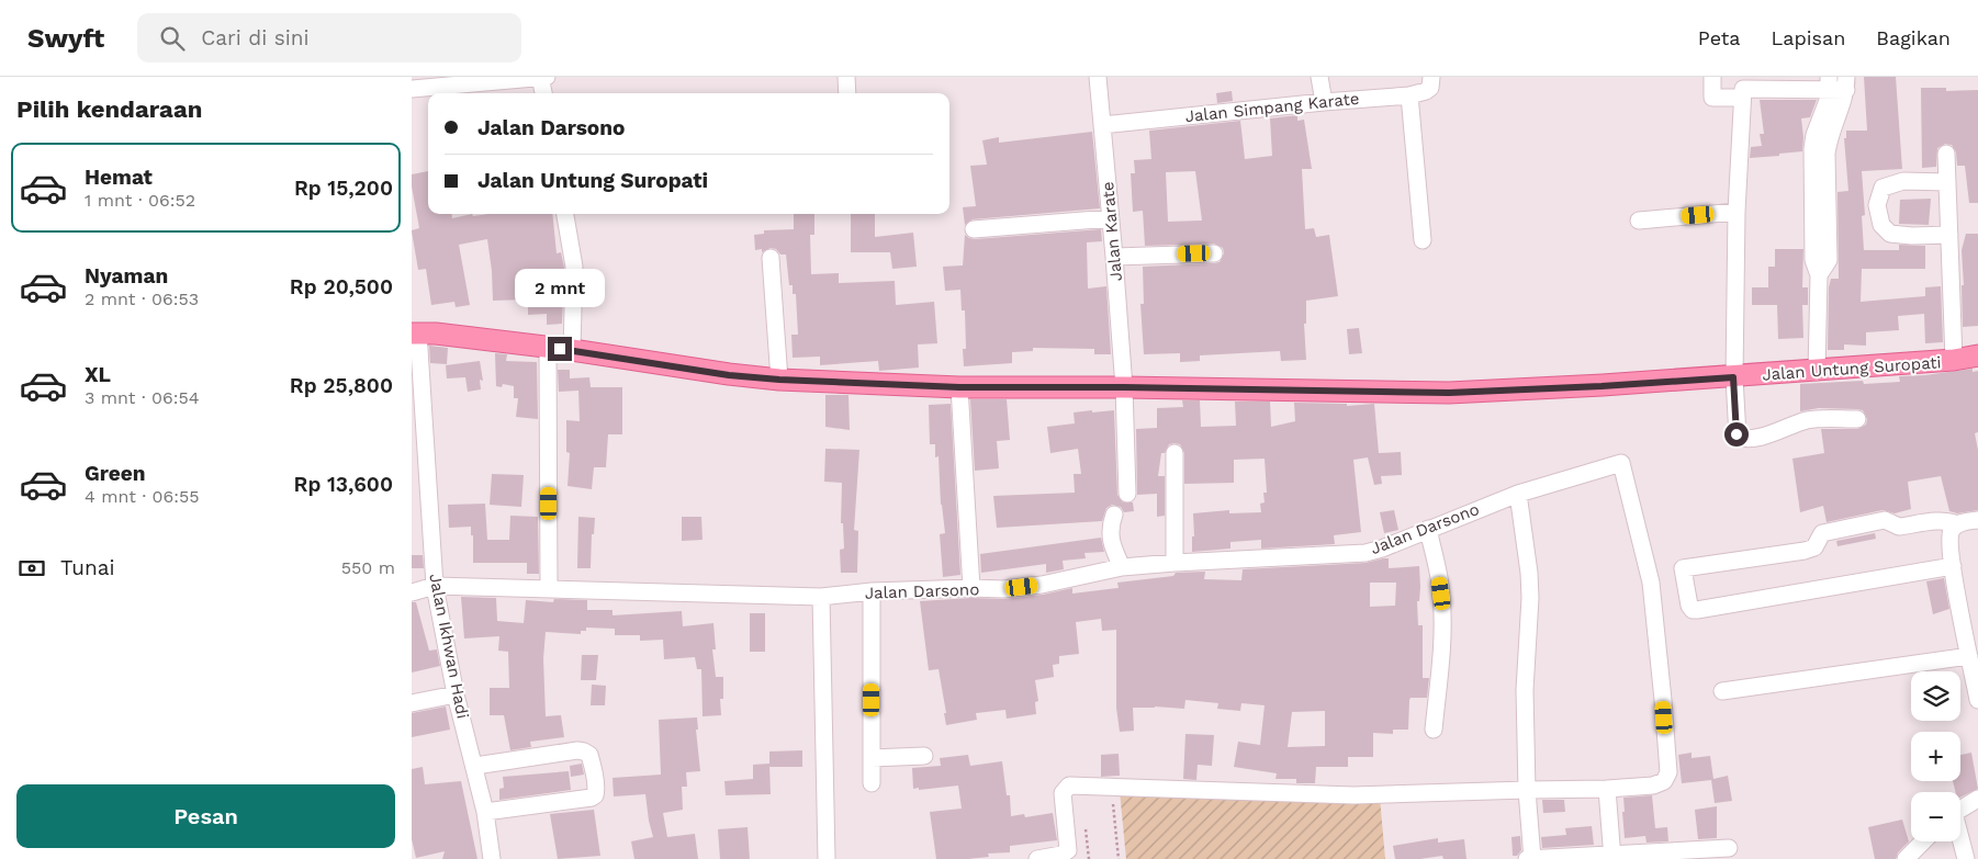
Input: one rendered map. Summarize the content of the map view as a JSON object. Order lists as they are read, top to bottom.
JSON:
{
  "streets": {
    "main road": ["Jalan Untung Suropati"],
    "street": [
      "Jalan Simpang Karate",
      "Jalan Karate",
      "Jalan Darsono",
      "Jalan Ikhwan Hadi"
    ]
  },
  "crossings": [
    ["Jalan Simpang Karate", "Jalan Karate"],
    ["Jalan Karate", "Jalan Untung Suropati"],
    ["Jalan Untung Suropati", "Jalan Ikhwan Hadi"],
    ["Jalan Darsono", "Jalan Ikhwan Hadi"]
  ],
  "page": {
    "header": "Swyft",
    "search": "Cari di sini",
    "nav": ["Peta", "Lapisan", "Bagikan"],
    "heading": "Pilih kendaraan",
    "banner": ["Jalan Darsono", "Jalan Untung Suropati"],
    "list": [
      {
        "name": "Hemat",
        "note": "1 mnt · 06:52",
        "value": "Rp 15,200"
      },
      {
        "name": "Nyaman",
        "note": "2 mnt · 06:53",
        "value": "Rp 20,500"
      },
      {
        "name": "XL",
        "note": "3 mnt · 06:54",
        "value": "Rp 25,800"
      },
      {
        "name": "Green",
        "note": "4 mnt · 06:55",
        "value": "Rp 13,600"
      }
    ],
    "bubble": "2 mnt",
    "pay": ["Tunai", "550 m"],
    "map_buttons": ["+", "−"],
    "buttons": "Pesan"
  }
}
